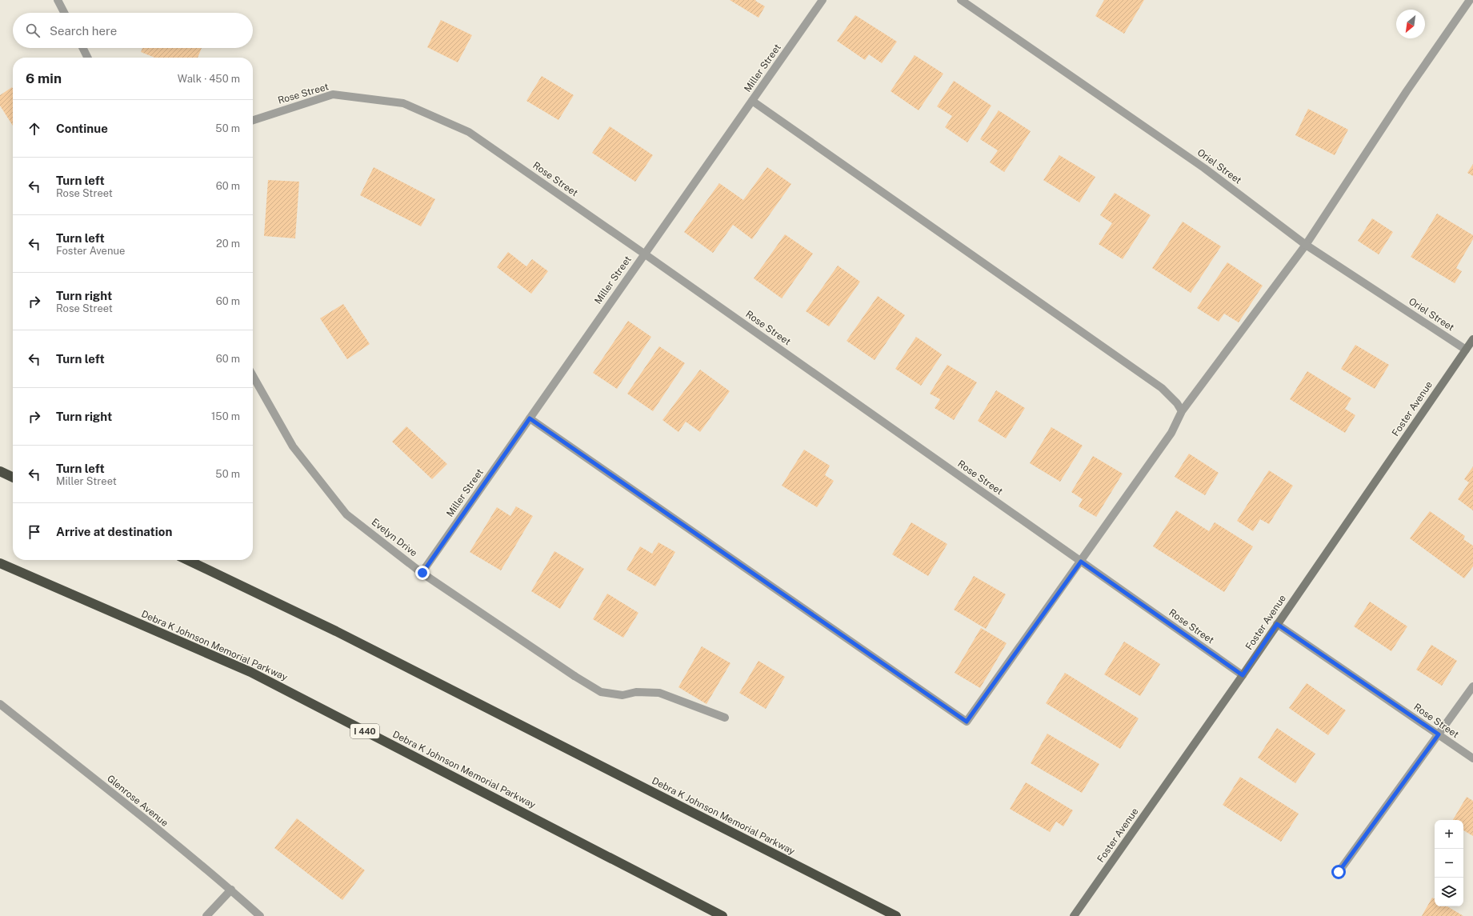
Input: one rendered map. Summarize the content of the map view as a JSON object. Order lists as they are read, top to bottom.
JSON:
{
  "streets": {
    "highway": ["Debra K Johnson Memorial Parkway", "I 440"],
    "main road": ["Foster Avenue"],
    "street": [
      "Miller Street",
      "Rose Street",
      "Oriel Street",
      "Evelyn Drive",
      "Glenrose Avenue"
    ]
  },
  "crossings": [
    ["Miller Street", "Rose Street"],
    ["Miller Street", "Evelyn Drive"],
    ["Rose Street", "Foster Avenue"],
    ["Oriel Street", "Foster Avenue"]
  ],
  "north": "bottom left",
  "page": {
    "search": "Search here",
    "heading": ["6 min", "Walk · 450 m"],
    "list": [
      ["Continue", "50 m"],
      ["Turn left", "Rose Street", "60 m"],
      ["Turn left", "Foster Avenue", "20 m"],
      ["Turn right", "Rose Street", "60 m"],
      ["Turn left", "60 m"],
      ["Turn right", "150 m"],
      ["Turn left", "Miller Street", "50 m"],
      "Arrive at destination"
    ],
    "map_buttons": ["+", "−"]
  }
}
